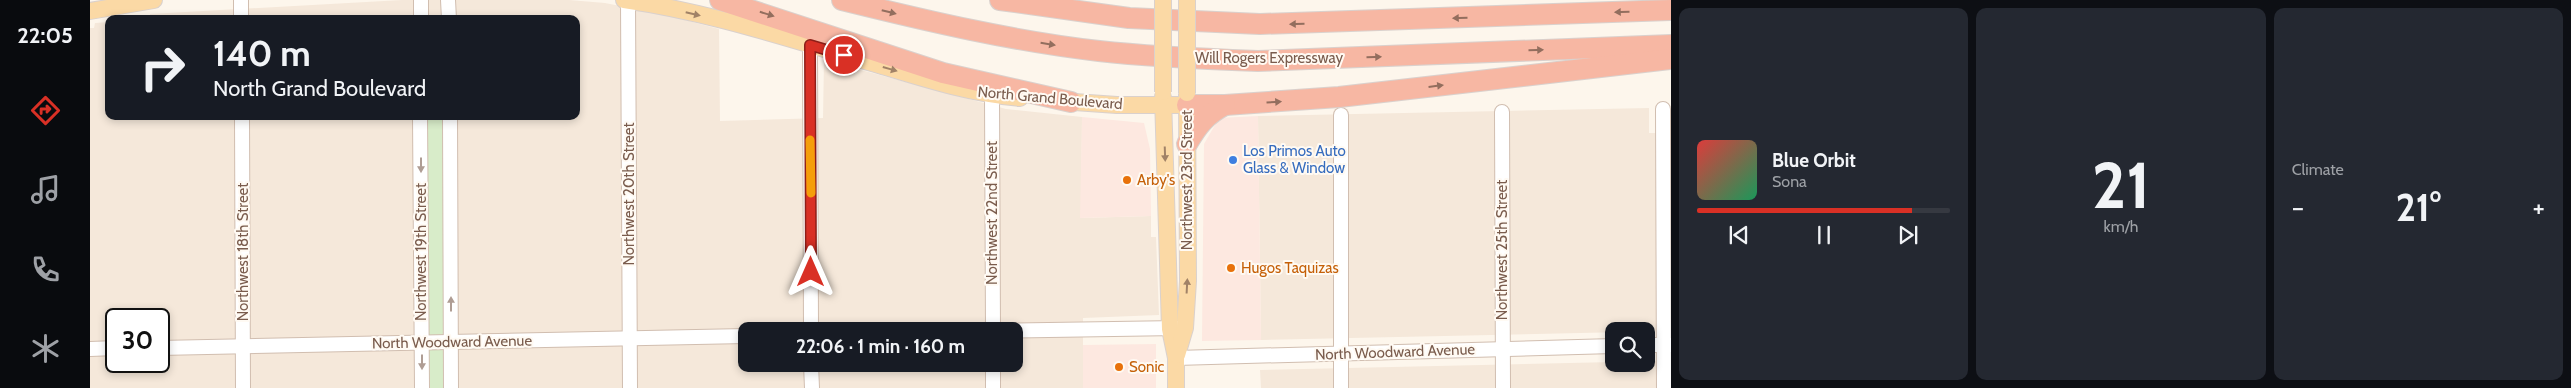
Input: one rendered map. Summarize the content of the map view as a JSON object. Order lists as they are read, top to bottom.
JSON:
{
  "streets": {
    "highway": ["Will Rogers Expressway"],
    "main road": ["North Grand Boulevard", "Northwest 23rd Street"],
    "street": [
      "Northwest 20th Street",
      "Northwest 22nd Street",
      "Northwest 25th Street",
      "Northwest 18th Street",
      "Northwest 19th Street",
      "North Woodward Avenue"
    ]
  },
  "crossings": [
    ["North Grand Boulevard", "Northwest 23rd Street"],
    ["North Grand Boulevard", "Northwest 20th Street"],
    ["North Grand Boulevard", "Northwest 22nd Street"],
    ["Northwest 23rd Street", "North Woodward Avenue"],
    ["Northwest 20th Street", "North Woodward Avenue"],
    ["Northwest 25th Street", "North Woodward Avenue"],
    ["Northwest 18th Street", "North Woodward Avenue"],
    ["Northwest 19th Street", "North Woodward Avenue"]
  ],
  "one_way": ["North Grand Boulevard"],
  "places": [
    "Los Primos Auto Glass & Window",
    "Arby's",
    "Hugos Taquizas",
    "Sonic"
  ],
  "page": {
    "tabs": "22:05",
    "tile": [
      ["21", "km/h"],
      "Climate"
    ],
    "turn": ["140 m", "North Grand Boulevard"],
    "song": ["Blue Orbit", "Sona"],
    "heat": ["−", "21°", "+"],
    "limit": "30",
    "trip": "22:06 · 1 min · 160 m"
  }
}
